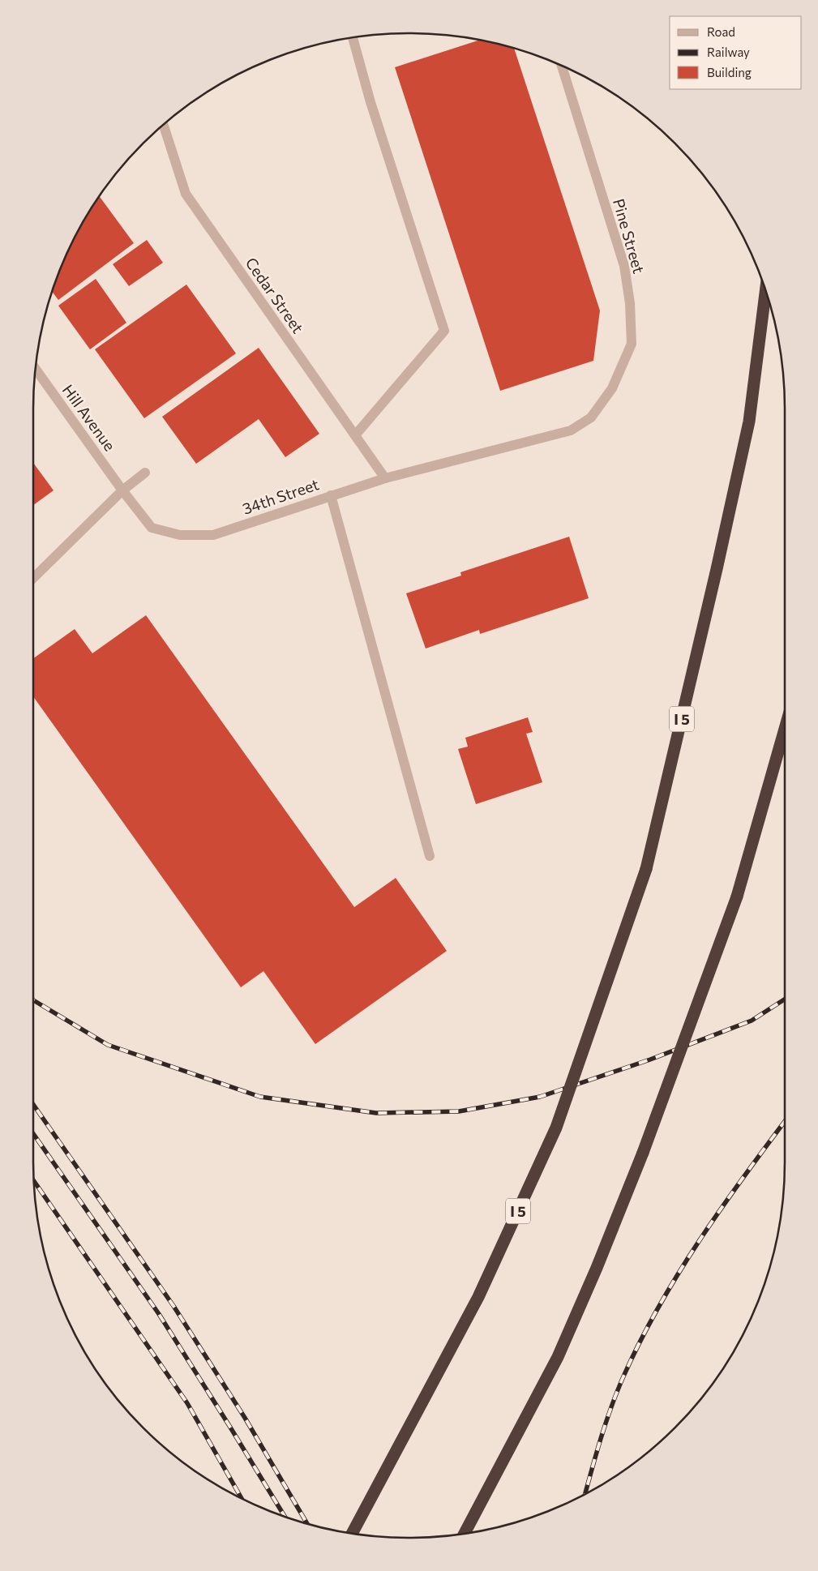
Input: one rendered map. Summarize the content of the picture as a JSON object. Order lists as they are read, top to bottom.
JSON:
{
  "streets": {
    "highway": ["I 5"],
    "street": [
      "Pine Street",
      "Cedar Street",
      "Hill Avenue",
      "34th Street"
    ]
  },
  "crossings": [
    ["Pine Street", "34th Street"],
    ["Cedar Street", "34th Street"],
    ["Hill Avenue", "34th Street"]
  ],
  "legend": ["Road", "Railway", "Building"]
}
